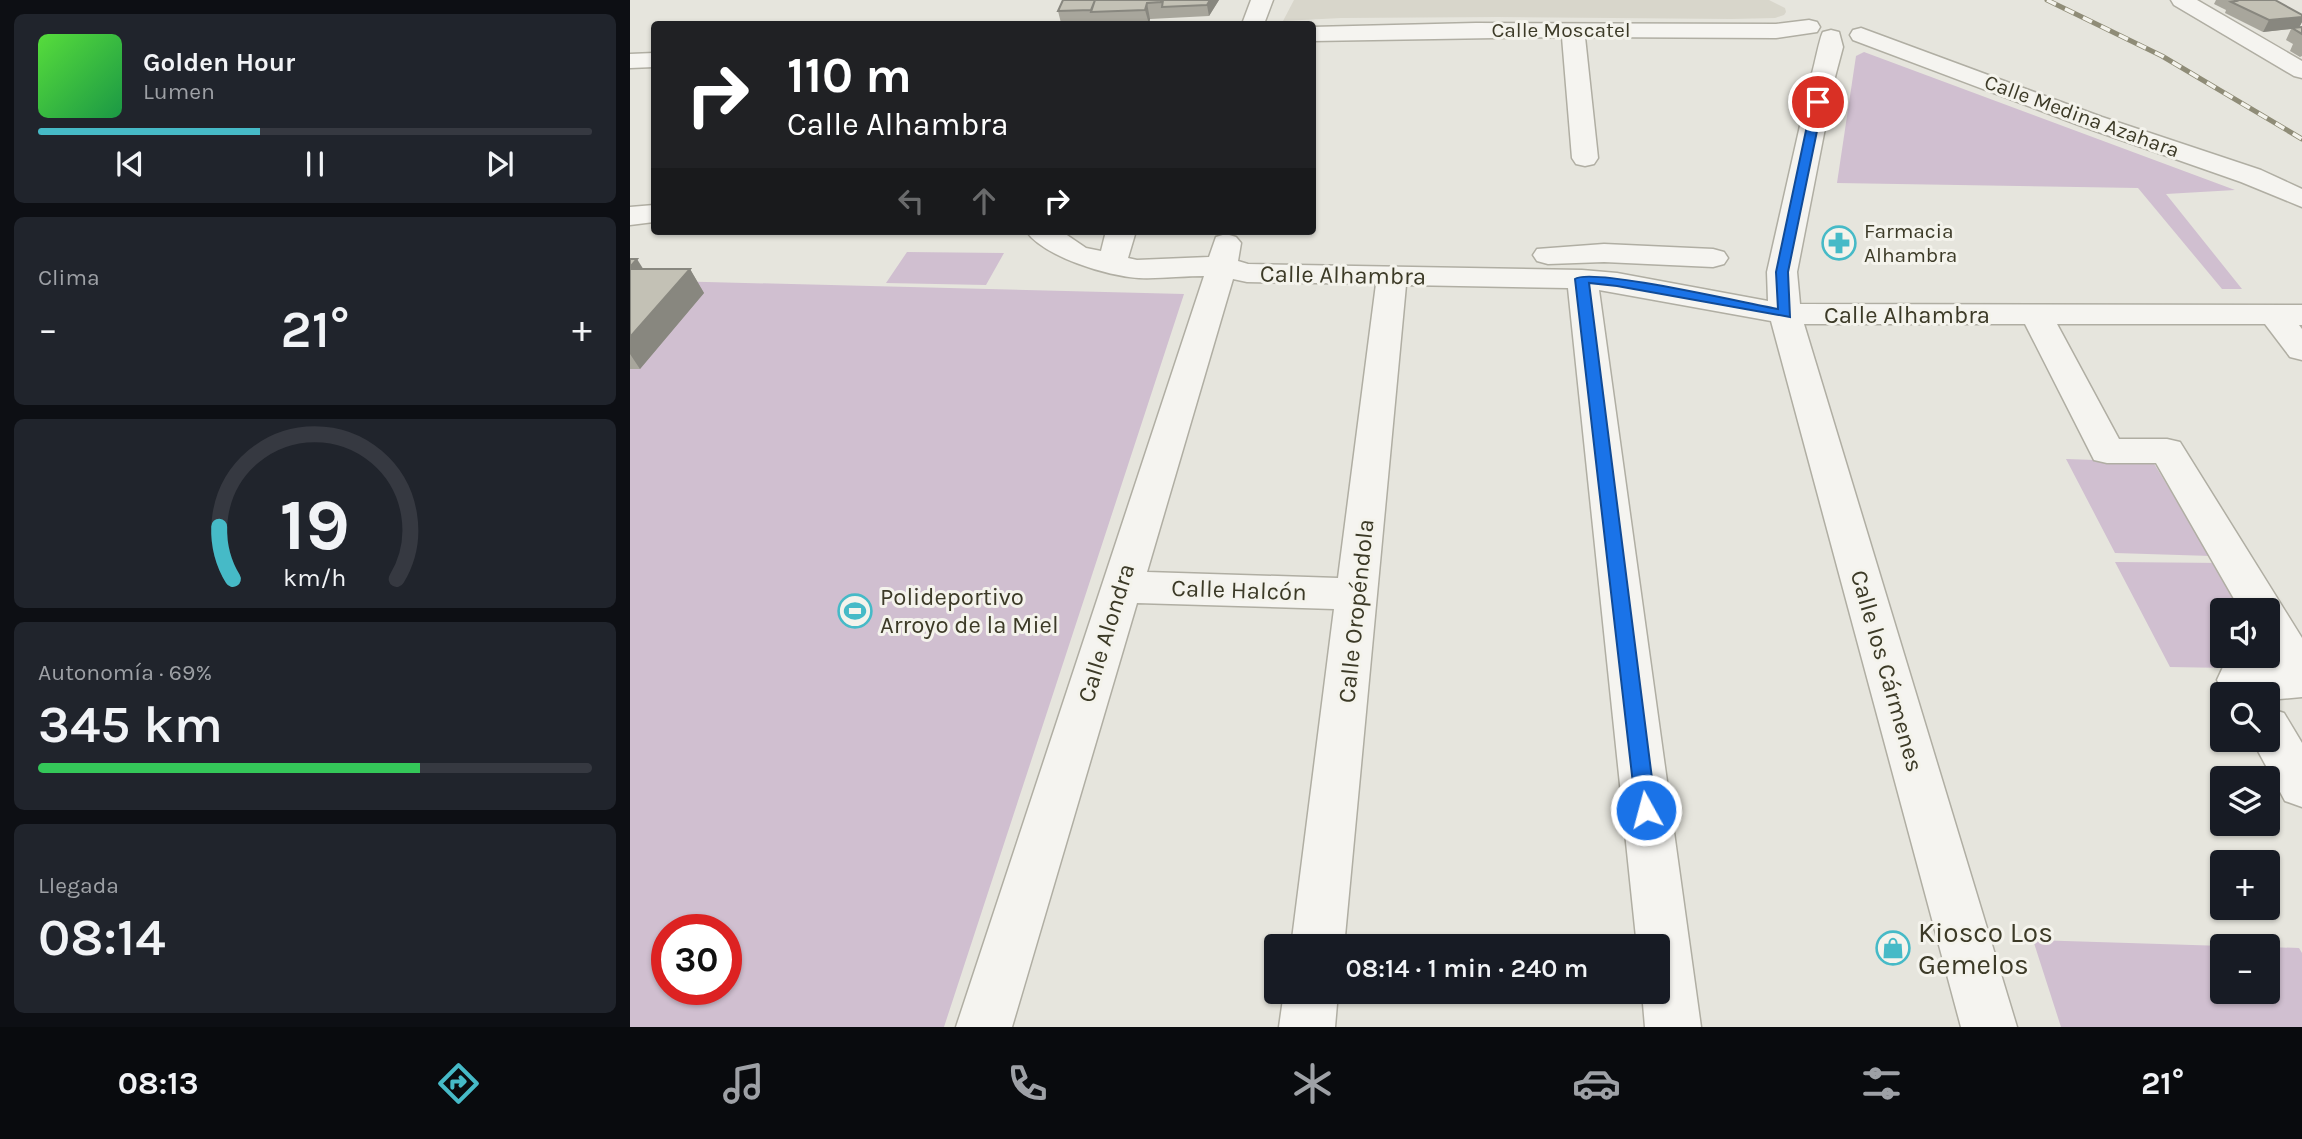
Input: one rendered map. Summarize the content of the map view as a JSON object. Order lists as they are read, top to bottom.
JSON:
{
  "streets": {
    "street": [
      "Calle Moscatel",
      "Calle Medina Azahara",
      "Calle Alhambra",
      "Calle Halcón",
      "Calle Oropéndola",
      "Calle Alondra",
      "Calle los Cármenes"
    ]
  },
  "crossings": [
    ["Calle Moscatel", "Calle Medina Azahara"],
    ["Calle Moscatel", "Calle los Cármenes"],
    ["Calle Medina Azahara", "Calle los Cármenes"],
    ["Calle Alhambra", "Calle Oropéndola"],
    ["Calle Alhambra", "Calle Alondra"],
    ["Calle Alhambra", "Calle los Cármenes"],
    ["Calle Halcón", "Calle Oropéndola"],
    ["Calle Halcón", "Calle Alondra"]
  ],
  "places": {
    "pharmacy": ["Farmacia Alhambra"],
    "sports": ["Polideportivo Arroyo de la Miel"],
    "shop": ["Kiosco Los Gemelos"]
  },
  "page": {
    "turn": ["110 m", "Calle Alhambra"],
    "song": ["Golden Hour", "Lumen"],
    "tile": [
      "Clima",
      ["Autonomía · 69%", "345 km"],
      ["Llegada", "08:14"]
    ],
    "heat": ["−", "21°", "+"],
    "map_buttons": ["+", "−"],
    "limit": "30",
    "trip": "08:14 · 1 min · 240 m",
    "tabs": ["08:13", "21°"],
    "gauge": ["19", "km/h"]
  }
}
